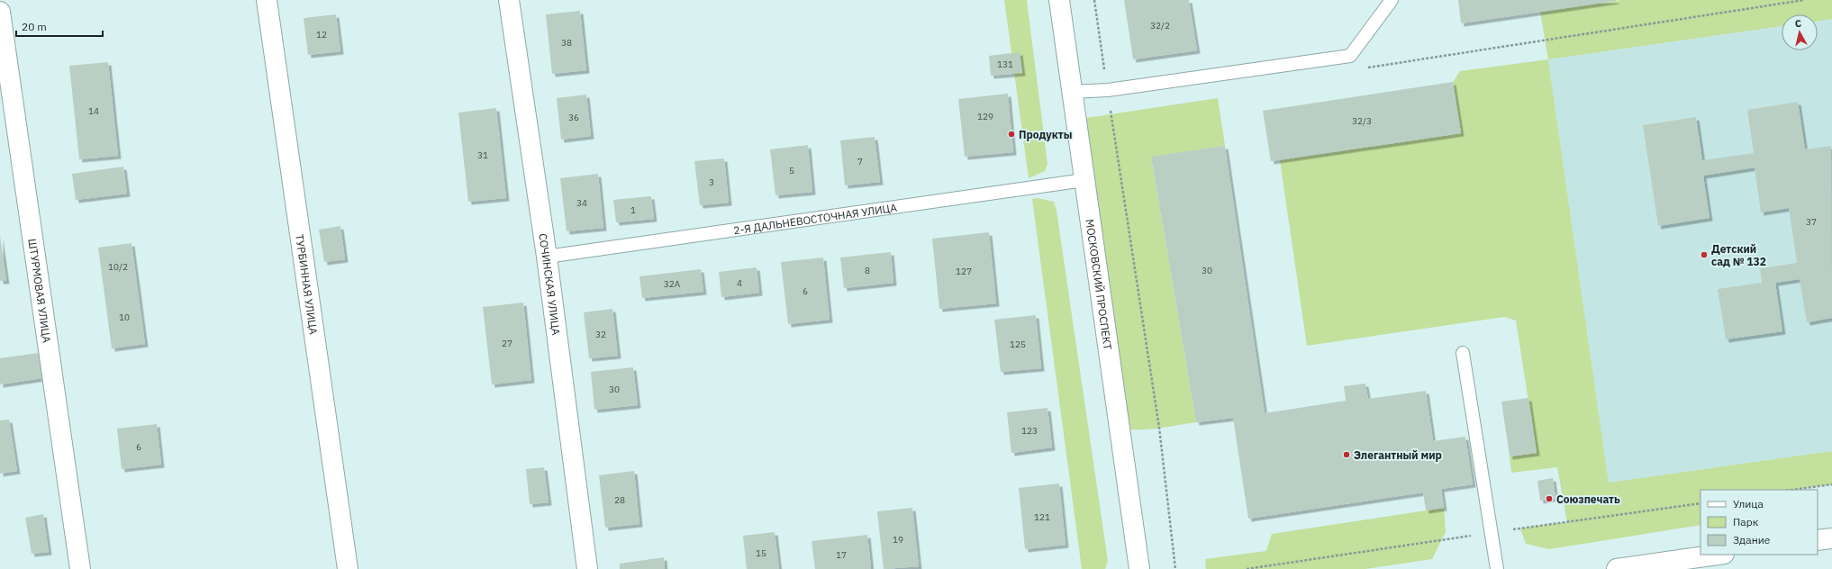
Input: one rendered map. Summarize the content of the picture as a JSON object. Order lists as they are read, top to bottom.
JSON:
{
  "streets": {
    "street": [
      "ТУРБИННАЯ УЛИЦА",
      "СОЧИНСКАЯ УЛИЦА",
      "МОСКОВСКИЙ ПРОСПЕКТ",
      "ШТУРМОВАЯ УЛИЦА"
    ],
    "lane": ["2-Я ДАЛЬНЕВОСТОЧНАЯ УЛИЦА"]
  },
  "crossings": [
    ["2-Я ДАЛЬНЕВОСТОЧНАЯ УЛИЦА", "СОЧИНСКАЯ УЛИЦА"],
    ["2-Я ДАЛЬНЕВОСТОЧНАЯ УЛИЦА", "МОСКОВСКИЙ ПРОСПЕКТ"]
  ],
  "places": [
    "Продукты",
    "Детский сад № 132",
    "Элегантный мир",
    "Союзпечать"
  ],
  "house_numbers": [
    "32/2",
    "12",
    "38",
    "131",
    "14",
    "129",
    "36",
    "32/3",
    "31",
    "7",
    "5",
    "3",
    "34",
    "1",
    "37",
    "10/2",
    "8",
    "30",
    "127",
    "4",
    "32А",
    "6",
    "10",
    "32",
    "27",
    "125",
    "30",
    "123",
    "6",
    "28",
    "121",
    "19",
    "15",
    "17"
  ],
  "legend": ["Улица", "Парк", "Здание"],
  "scale_bar": "20 m",
  "north": "top"
}
